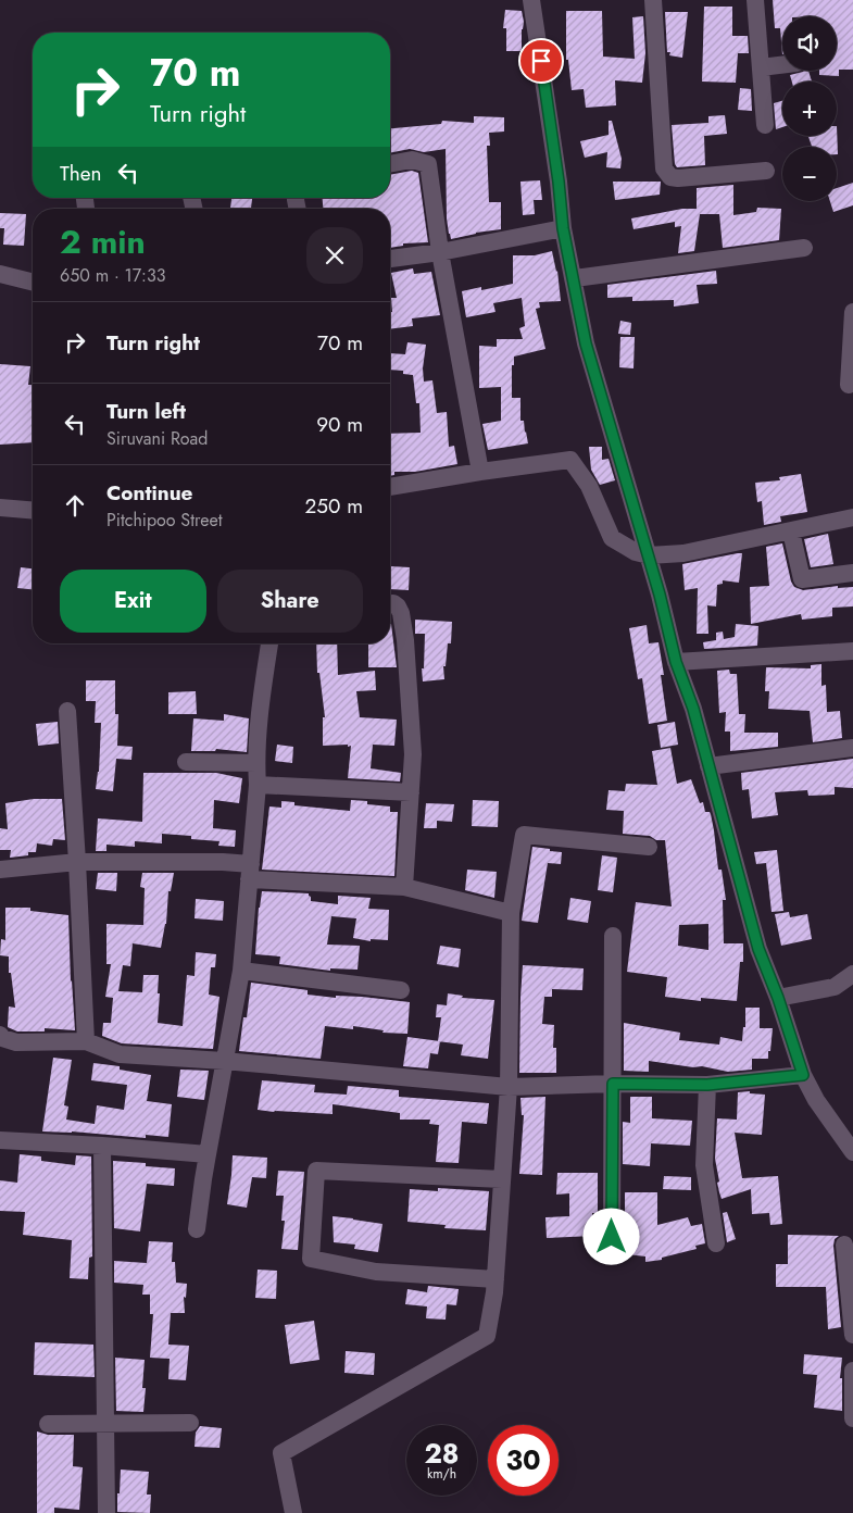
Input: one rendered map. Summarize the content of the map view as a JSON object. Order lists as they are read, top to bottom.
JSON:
{
  "page": {
    "map_buttons": ["+", "−"],
    "turn": ["70 m", "Turn right"],
    "then": "Then",
    "heading": ["2 min", "650 m · 17:33"],
    "list": [
      {
        "name": "Turn right",
        "value": "70 m"
      },
      {
        "name": "Turn left",
        "note": "Siruvani Road",
        "value": "90 m"
      },
      {
        "name": "Continue",
        "note": "Pitchipoo Street",
        "value": "250 m"
      }
    ],
    "buttons": ["Exit", "Share"],
    "speed": "28 km/h",
    "limit": "30"
  }
}
